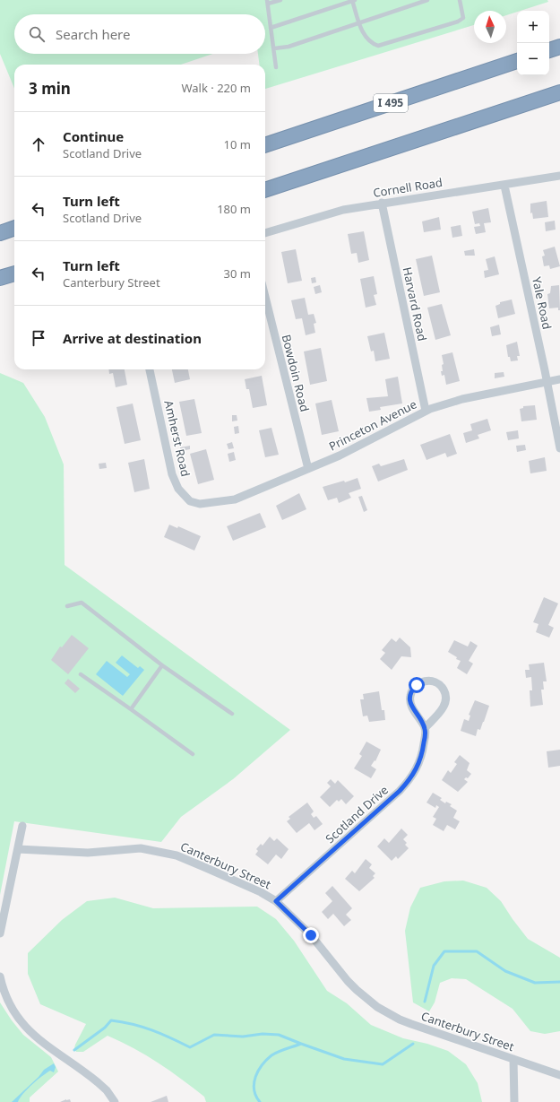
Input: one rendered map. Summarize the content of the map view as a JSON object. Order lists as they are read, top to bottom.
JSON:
{
  "streets": {
    "highway": ["I 495"],
    "street": [
      "Cornell Road",
      "Yale Road",
      "Harvard Road",
      "Bowdoin Road",
      "Princeton Avenue",
      "Amherst Road",
      "Scotland Drive",
      "Canterbury Street"
    ]
  },
  "crossings": [
    ["Cornell Road", "Yale Road"],
    ["Cornell Road", "Harvard Road"],
    ["Yale Road", "Princeton Avenue"],
    ["Harvard Road", "Princeton Avenue"],
    ["Bowdoin Road", "Princeton Avenue"],
    ["Princeton Avenue", "Amherst Road"],
    ["Scotland Drive", "Canterbury Street"]
  ],
  "north": "top",
  "page": {
    "map_buttons": ["+", "−"],
    "search": "Search here",
    "heading": ["3 min", "Walk · 220 m"],
    "list": [
      ["Continue", "Scotland Drive", "10 m"],
      ["Turn left", "Scotland Drive", "180 m"],
      ["Turn left", "Canterbury Street", "30 m"],
      "Arrive at destination"
    ]
  }
}
